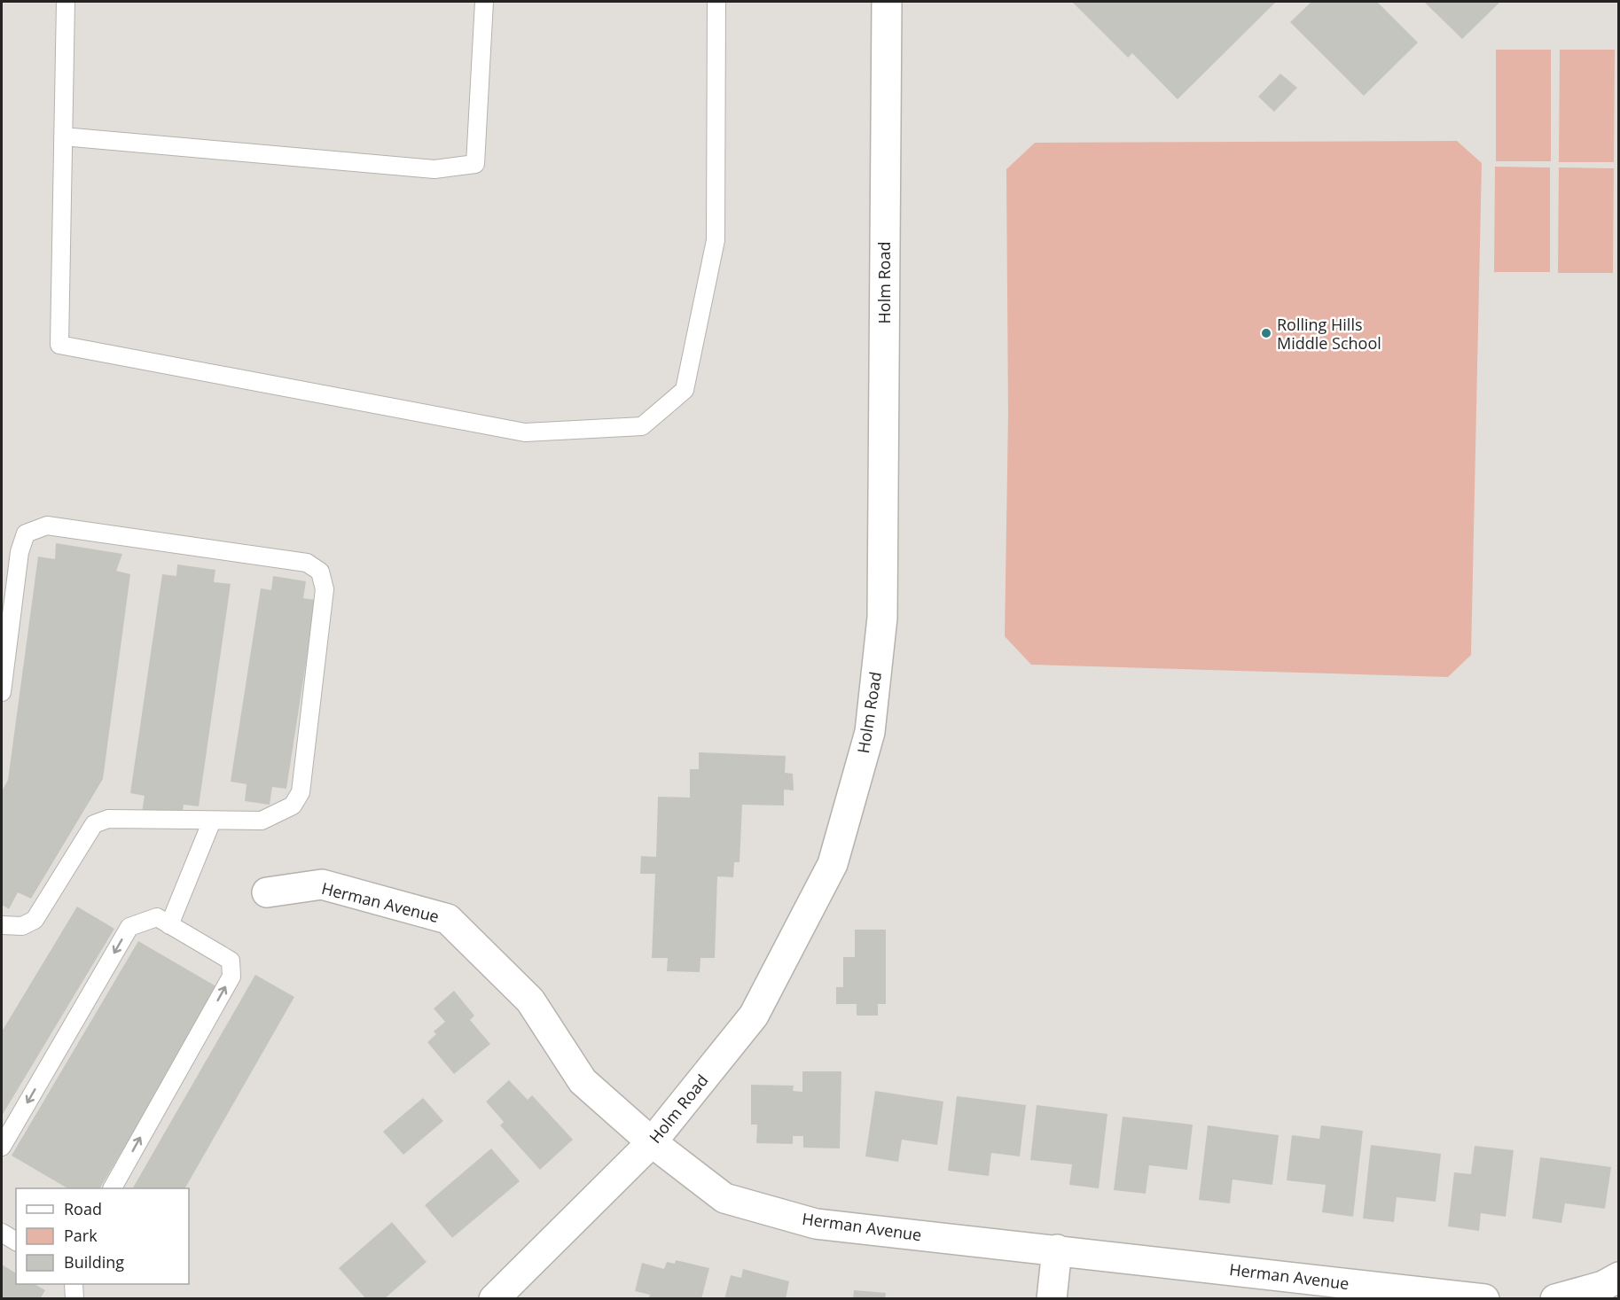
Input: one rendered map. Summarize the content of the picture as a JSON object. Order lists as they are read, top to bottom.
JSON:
{
  "streets": {
    "street": ["Holm Road", "Herman Avenue"]
  },
  "crossings": [
    ["Holm Road", "Herman Avenue"]
  ],
  "places": ["Rolling Hills Middle School"],
  "legend": ["Road", "Park", "Building"]
}
